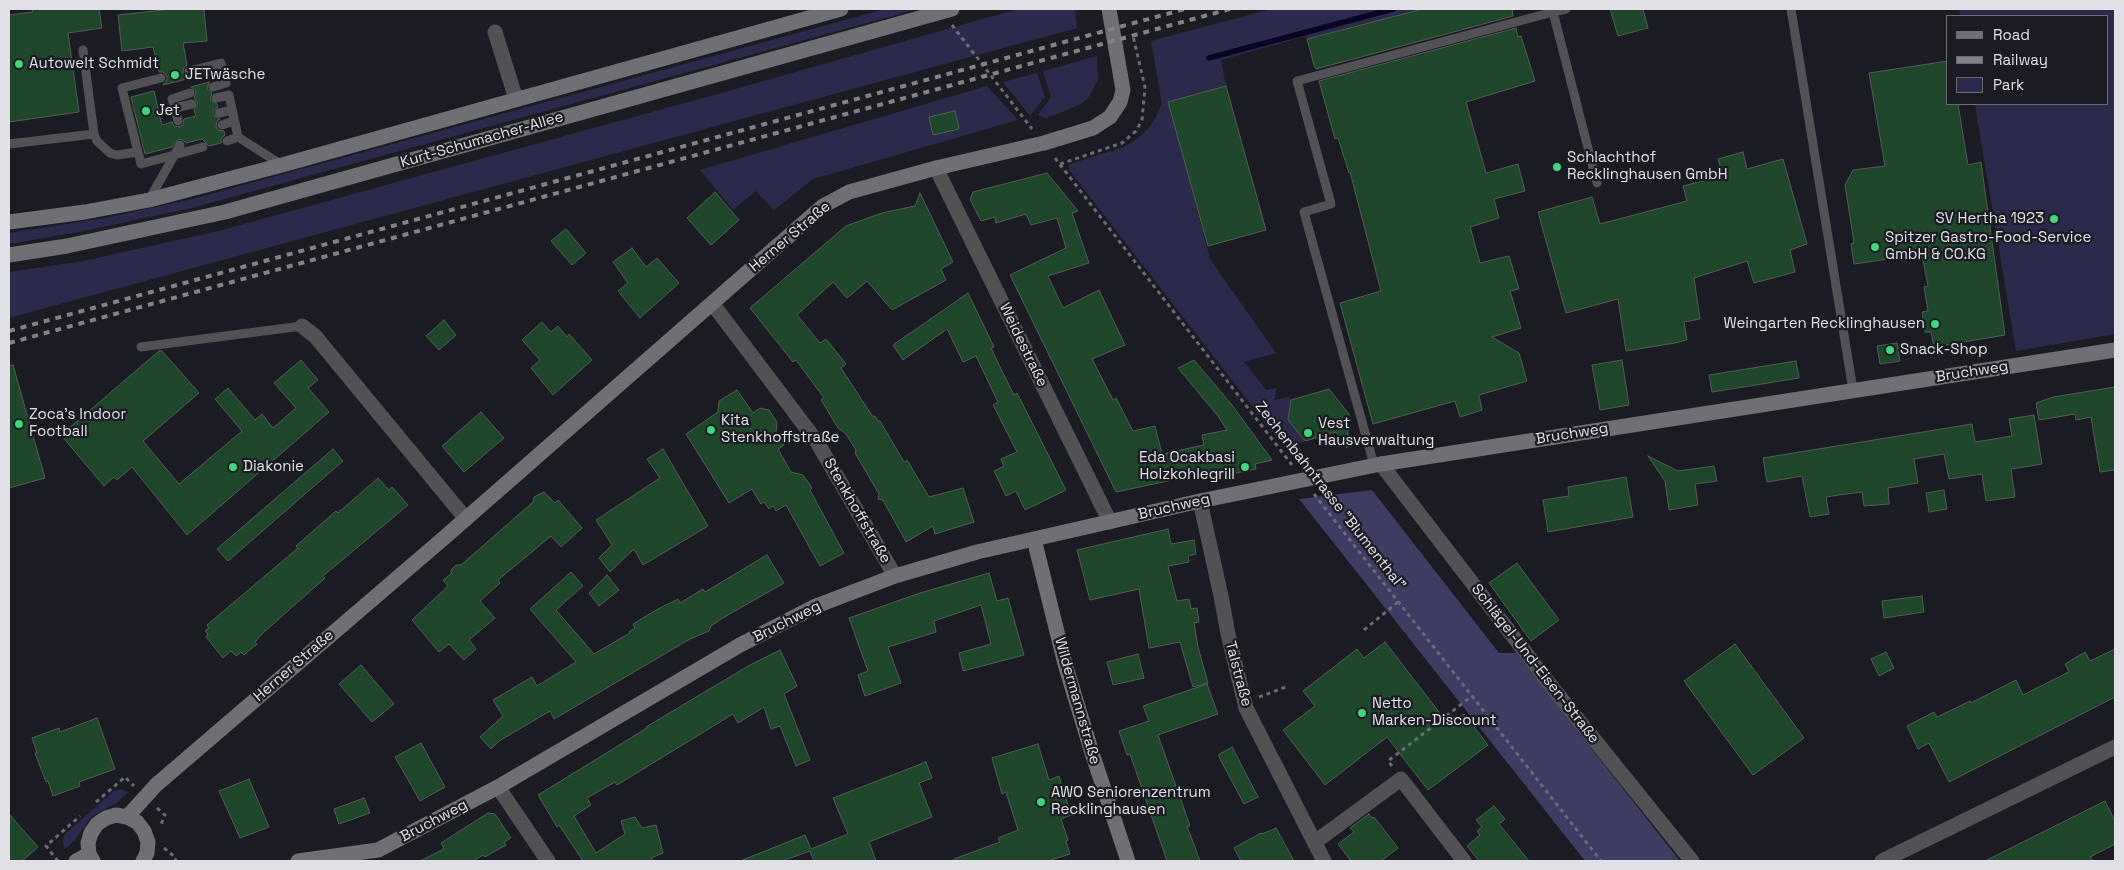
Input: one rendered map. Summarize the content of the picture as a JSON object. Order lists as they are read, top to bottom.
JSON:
{
  "streets": {
    "main road": [
      "Kurt-Schumacher-Allee",
      "Herner Straße",
      "Bruchweg",
      "Wildermannstraße"
    ],
    "street": [
      "Weidestraße",
      "Stenkhoffstraße",
      "Schlägel-Und-Eisen-Straße",
      "Talstraße"
    ],
    "path": ["Zechenbahntrasse \"Blumenthal\""]
  },
  "crossings": [
    ["Kurt-Schumacher-Allee", "Zechenbahntrasse \"Blumenthal\""],
    ["Herner Straße", "Weidestraße"],
    ["Herner Straße", "Zechenbahntrasse \"Blumenthal\""],
    ["Herner Straße", "Stenkhoffstraße"],
    ["Weidestraße", "Bruchweg"],
    ["Bruchweg", "Zechenbahntrasse \"Blumenthal\""],
    ["Bruchweg", "Stenkhoffstraße"],
    ["Bruchweg", "Schlägel-Und-Eisen-Straße"],
    ["Bruchweg", "Talstraße"],
    ["Bruchweg", "Wildermannstraße"]
  ],
  "places": [
    "Autowelt Schmidt",
    "JETwäsche",
    "Jet",
    "Schlachthof Recklinghausen GmbH",
    "SV Hertha 1923",
    "Spitzer Gastro-Food-Service GmbH & CO.KG",
    "Weingarten Recklinghausen",
    "Snack-Shop",
    "Zoca's Indoor Football",
    "Kita Stenkhoffstraße",
    "Vest Hausverwaltung",
    "Diakonie",
    "Eda Ocakbasi Holzkohlegrill",
    "Netto Marken-Discount",
    "AWO Seniorenzentrum Recklinghausen"
  ],
  "legend": ["Road", "Railway", "Park"]
}
